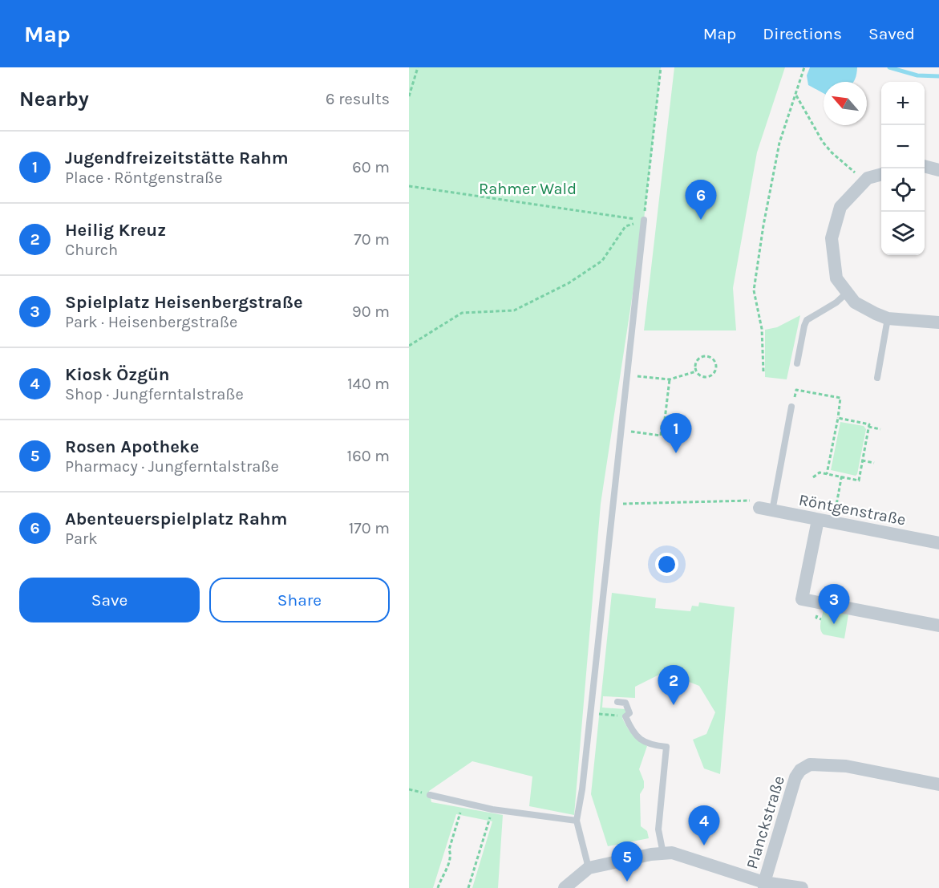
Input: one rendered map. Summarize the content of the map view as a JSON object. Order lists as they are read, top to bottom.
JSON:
{
  "streets": {
    "street": ["Röntgenstraße", "Planckstraße"]
  },
  "parks": ["Rahmer Wald"],
  "north": "top left",
  "page": {
    "header": "Map",
    "nav": ["Map", "Directions", "Saved"],
    "heading": ["Nearby", "6 results"],
    "map_buttons": ["+", "−"],
    "list": [
      {
        "mark": "1",
        "name": "Jugendfreizeitstätte Rahm",
        "note": "Place · Röntgenstraße",
        "value": "60 m"
      },
      {
        "mark": "2",
        "name": "Heilig Kreuz",
        "note": "Church",
        "value": "70 m"
      },
      {
        "mark": "3",
        "name": "Spielplatz Heisenbergstraße",
        "note": "Park · Heisenbergstraße",
        "value": "90 m"
      },
      {
        "mark": "4",
        "name": "Kiosk Özgün",
        "note": "Shop · Jungferntalstraße",
        "value": "140 m"
      },
      {
        "mark": "5",
        "name": "Rosen Apotheke",
        "note": "Pharmacy · Jungferntalstraße",
        "value": "160 m"
      },
      {
        "mark": "6",
        "name": "Abenteuerspielplatz Rahm",
        "note": "Park",
        "value": "170 m"
      }
    ],
    "pins": [
      "6",
      "1",
      "3",
      "2",
      "4",
      "5"
    ],
    "buttons": ["Save", "Share"]
  }
}
